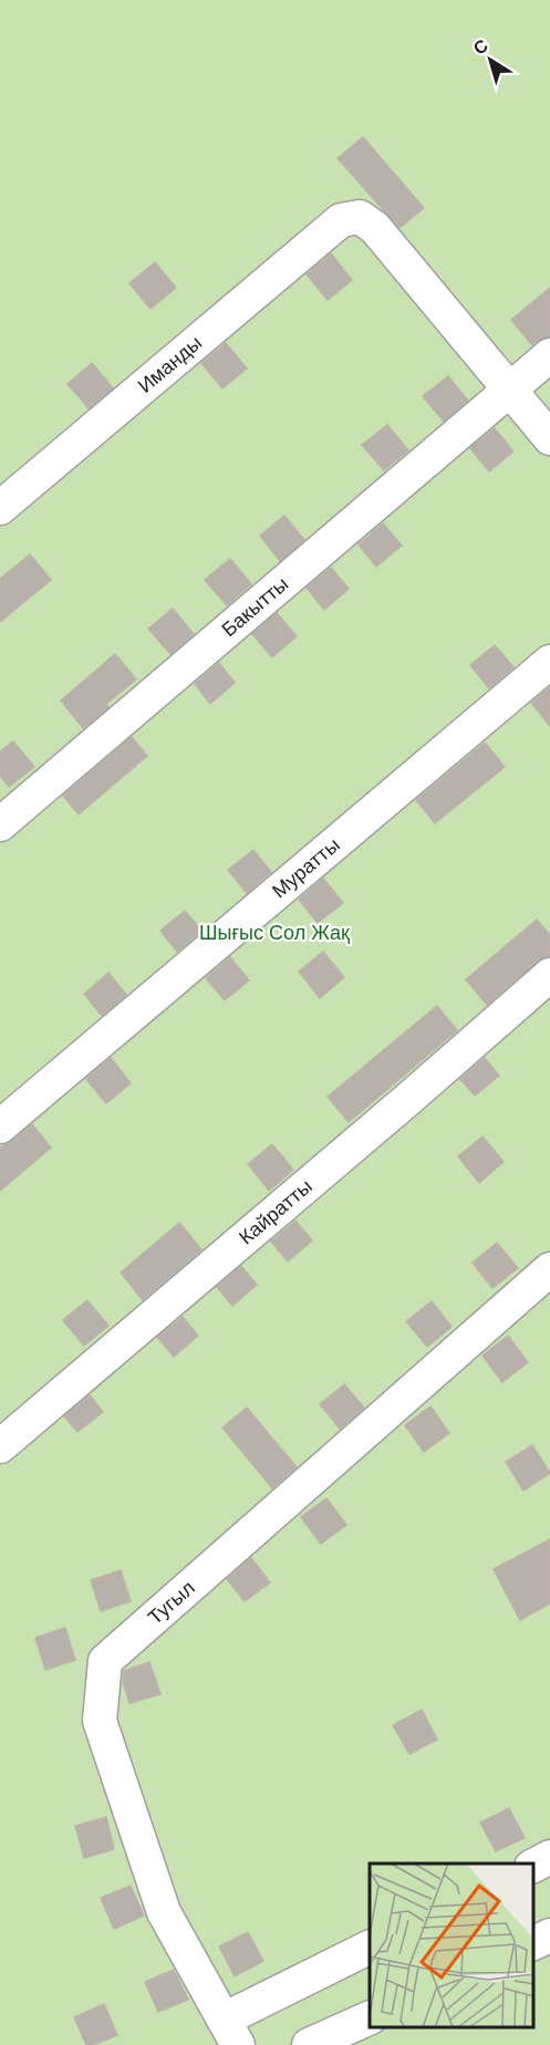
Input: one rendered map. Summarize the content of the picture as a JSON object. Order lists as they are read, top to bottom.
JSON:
{
  "streets": {
    "street": [
      "Иманды",
      "Бакытты",
      "Муратты",
      "Кайратты",
      "Тугыл"
    ]
  },
  "crossings": [
    ["Иманды", "Бакытты"]
  ],
  "parks": ["Шығыс Сол Жақ"],
  "north": "top left"
}
